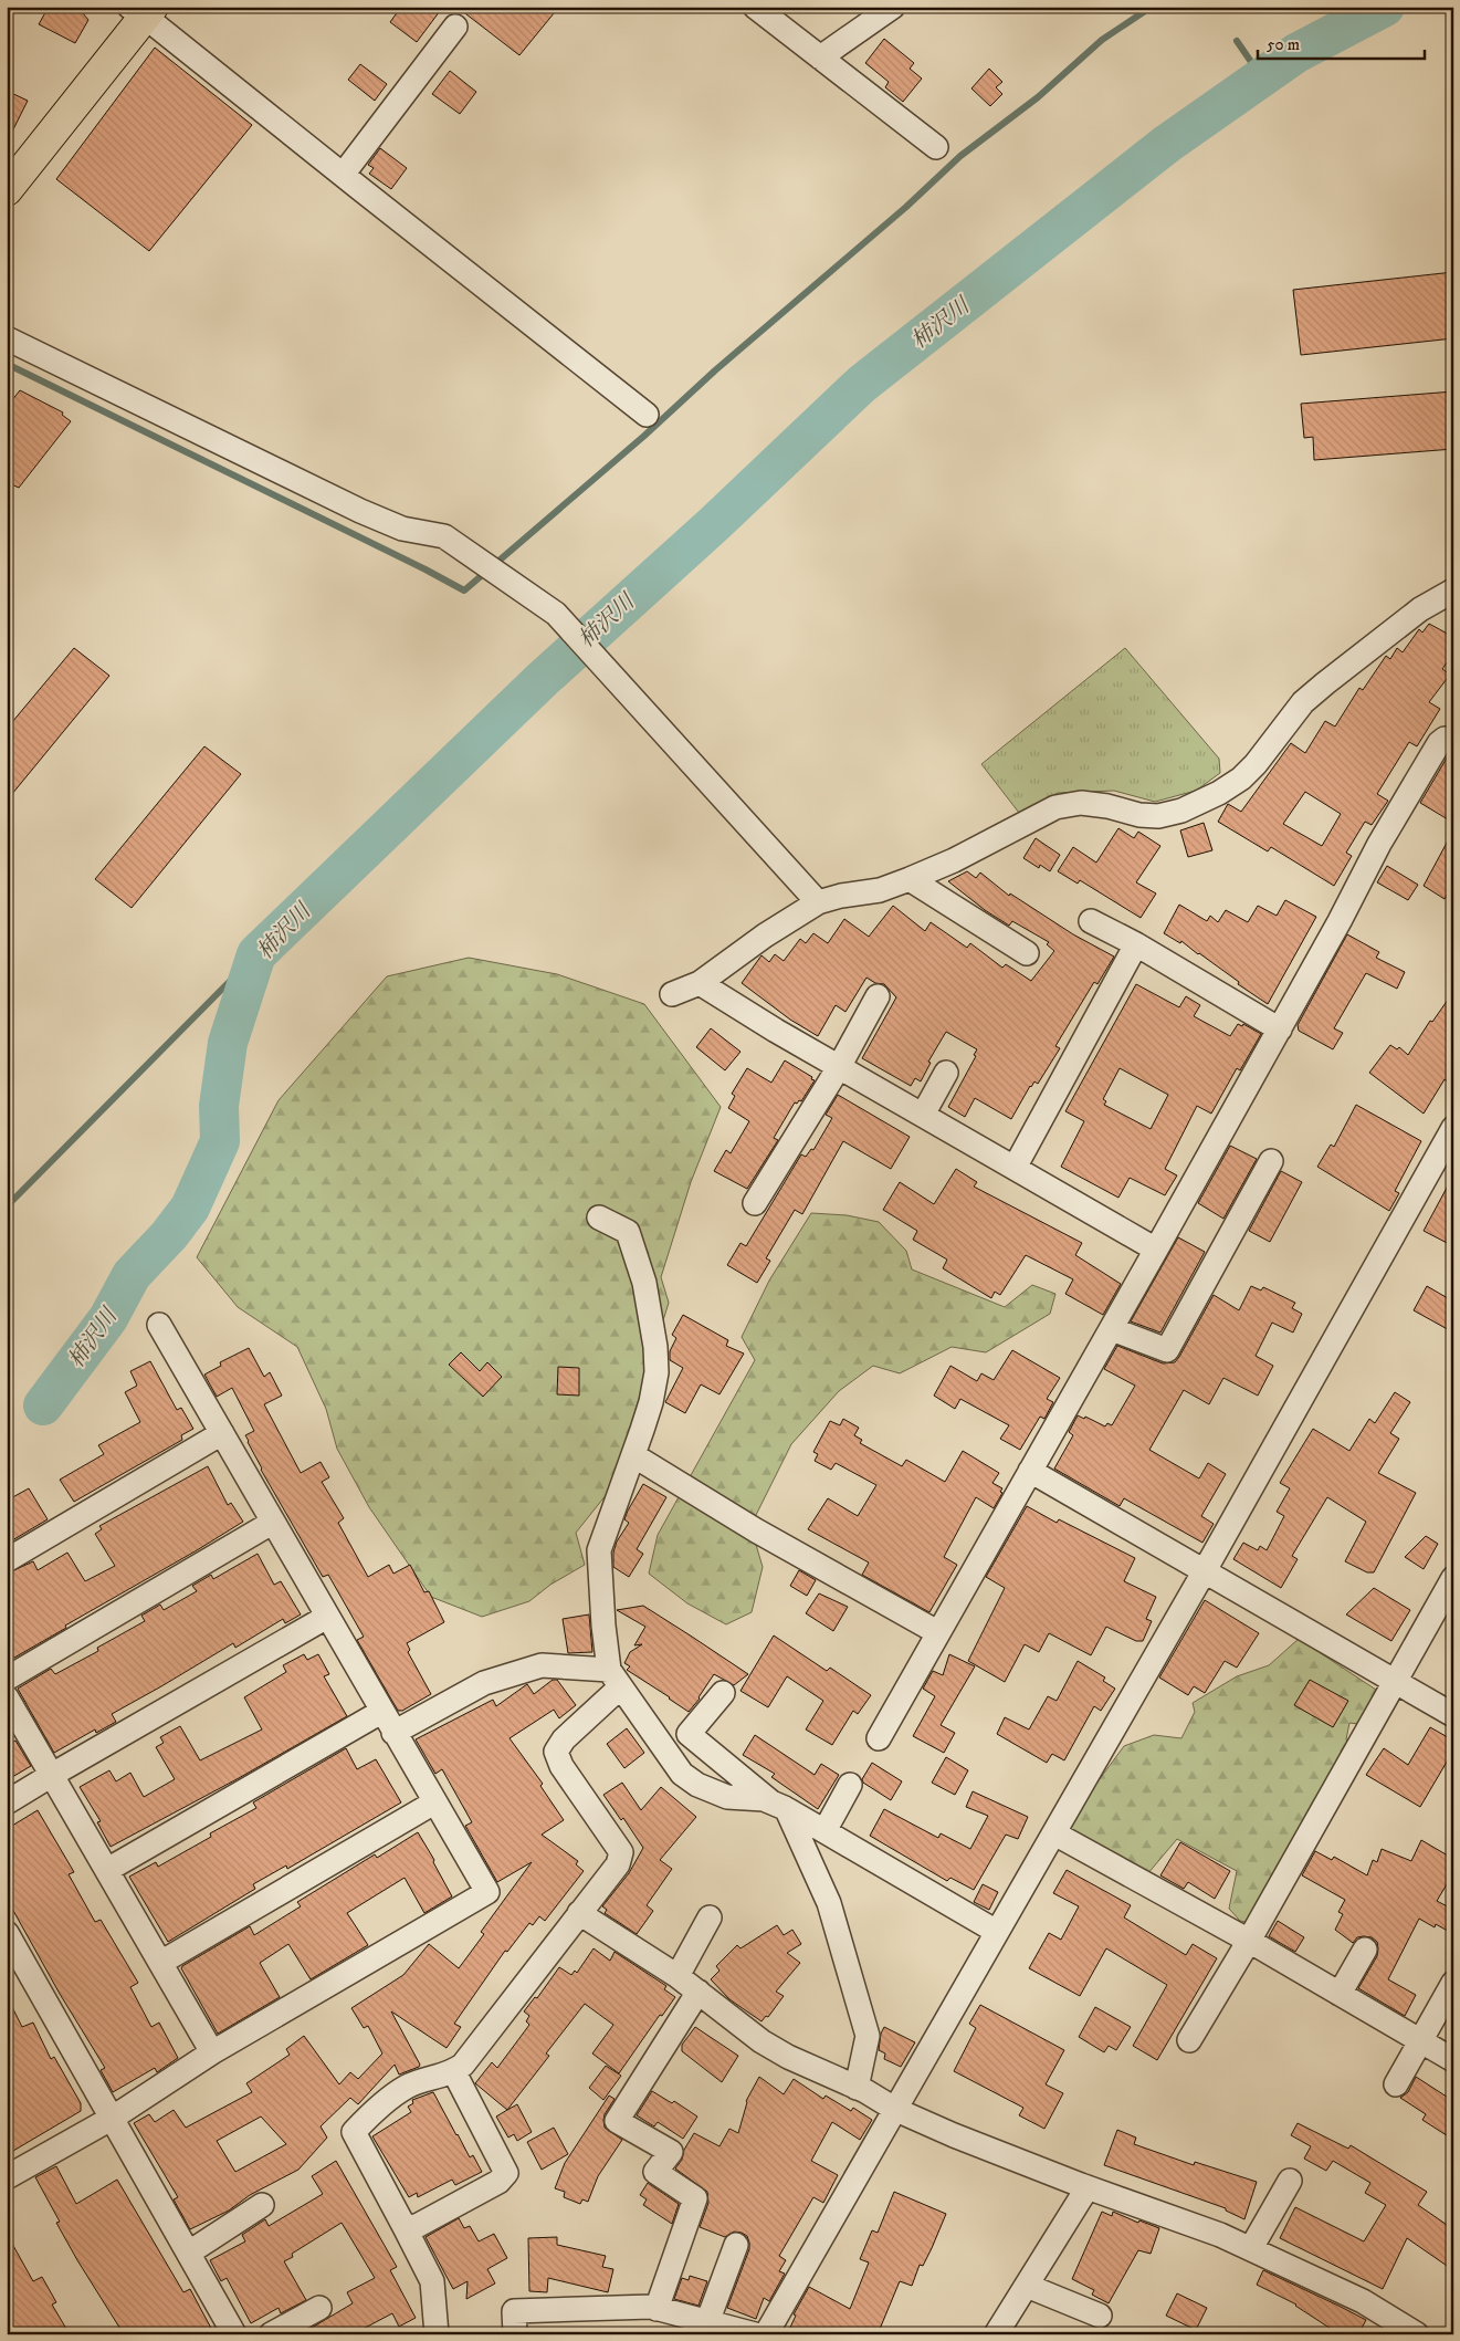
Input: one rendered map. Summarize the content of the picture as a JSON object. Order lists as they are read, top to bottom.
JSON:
{
  "water": ["柿沢川"],
  "scale_bar": "50 m"
}
